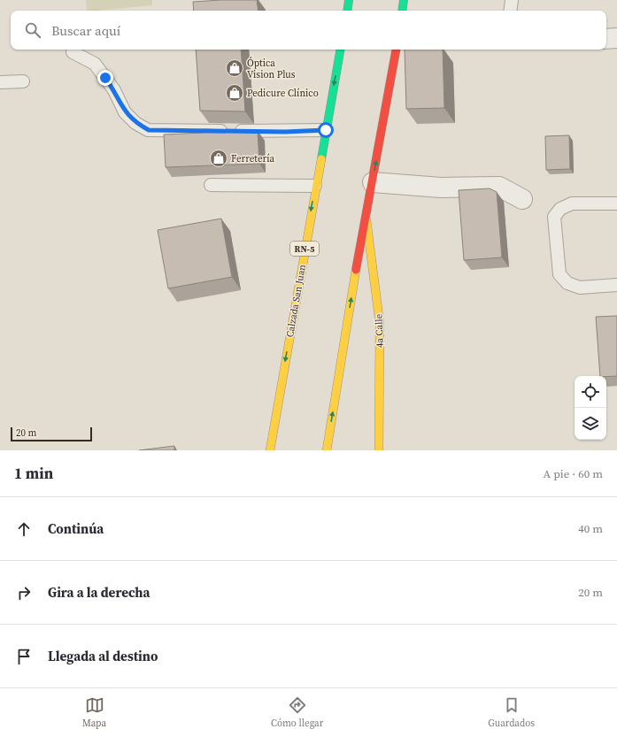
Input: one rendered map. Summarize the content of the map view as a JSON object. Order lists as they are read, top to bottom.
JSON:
{
  "streets": {
    "main road": ["RN-5", "Calzada San Juan", "4a Calle"]
  },
  "places": {
    "shop": ["Óptica Vision Plus", "Pedicure Clínico", "Ferretería"]
  },
  "scale_bar": "20 m",
  "page": {
    "search": "Buscar aquí",
    "scale": "20 m",
    "heading": ["1 min", "A pie · 60 m"],
    "list": [
      ["Continúa", "40 m"],
      ["Gira a la derecha", "20 m"],
      "Llegada al destino"
    ],
    "nav": ["Mapa", "Cómo llegar", "Guardados"]
  }
}
